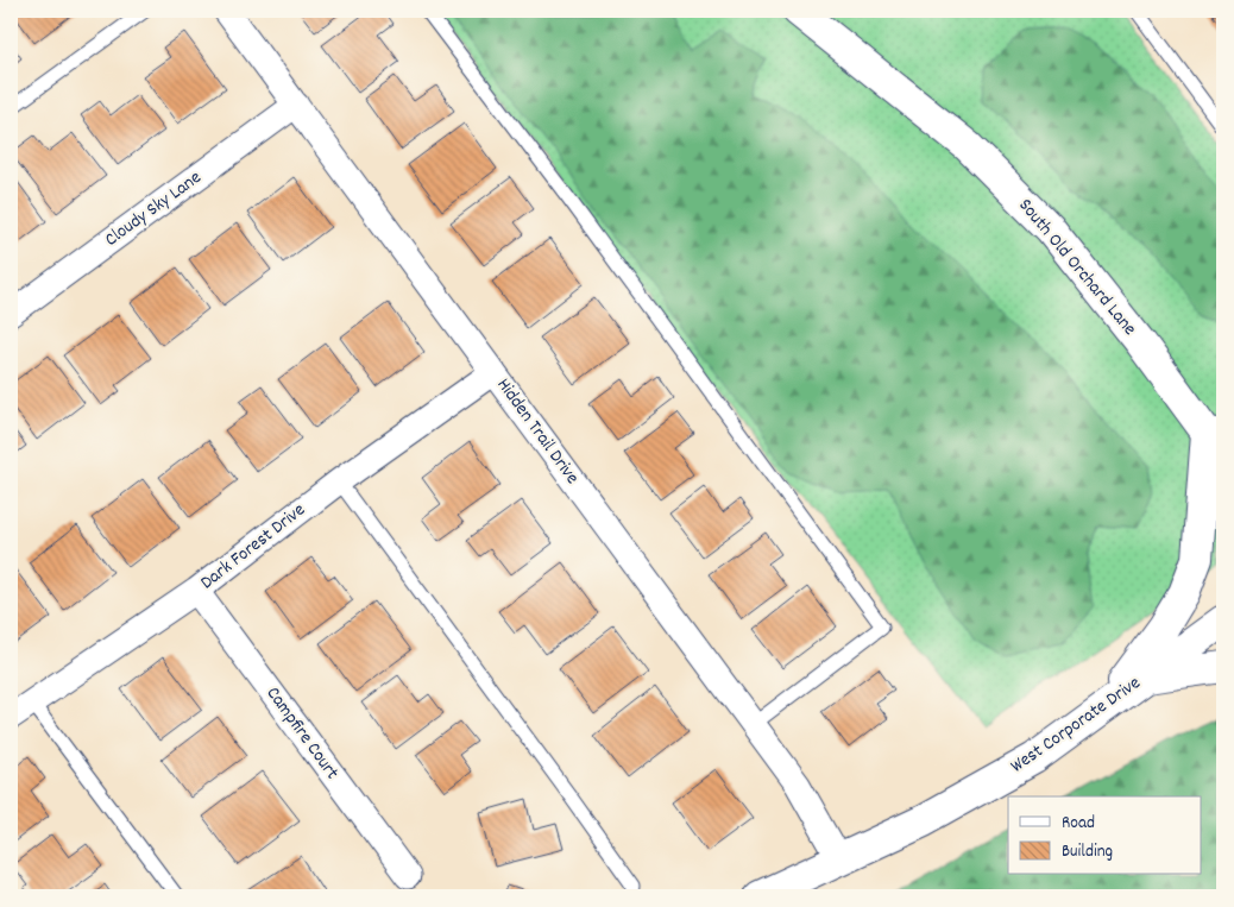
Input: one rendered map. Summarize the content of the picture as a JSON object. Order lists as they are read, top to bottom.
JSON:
{
  "streets": {
    "street": [
      "Cloudy Sky Lane",
      "South Old Orchard Lane",
      "Hidden Trail Drive",
      "Dark Forest Drive",
      "West Corporate Drive",
      "Campfire Court"
    ]
  },
  "crossings": [
    ["Cloudy Sky Lane", "Hidden Trail Drive"],
    ["Hidden Trail Drive", "Dark Forest Drive"],
    ["Hidden Trail Drive", "West Corporate Drive"],
    ["Dark Forest Drive", "Campfire Court"]
  ],
  "legend": ["Road", "Building"]
}
